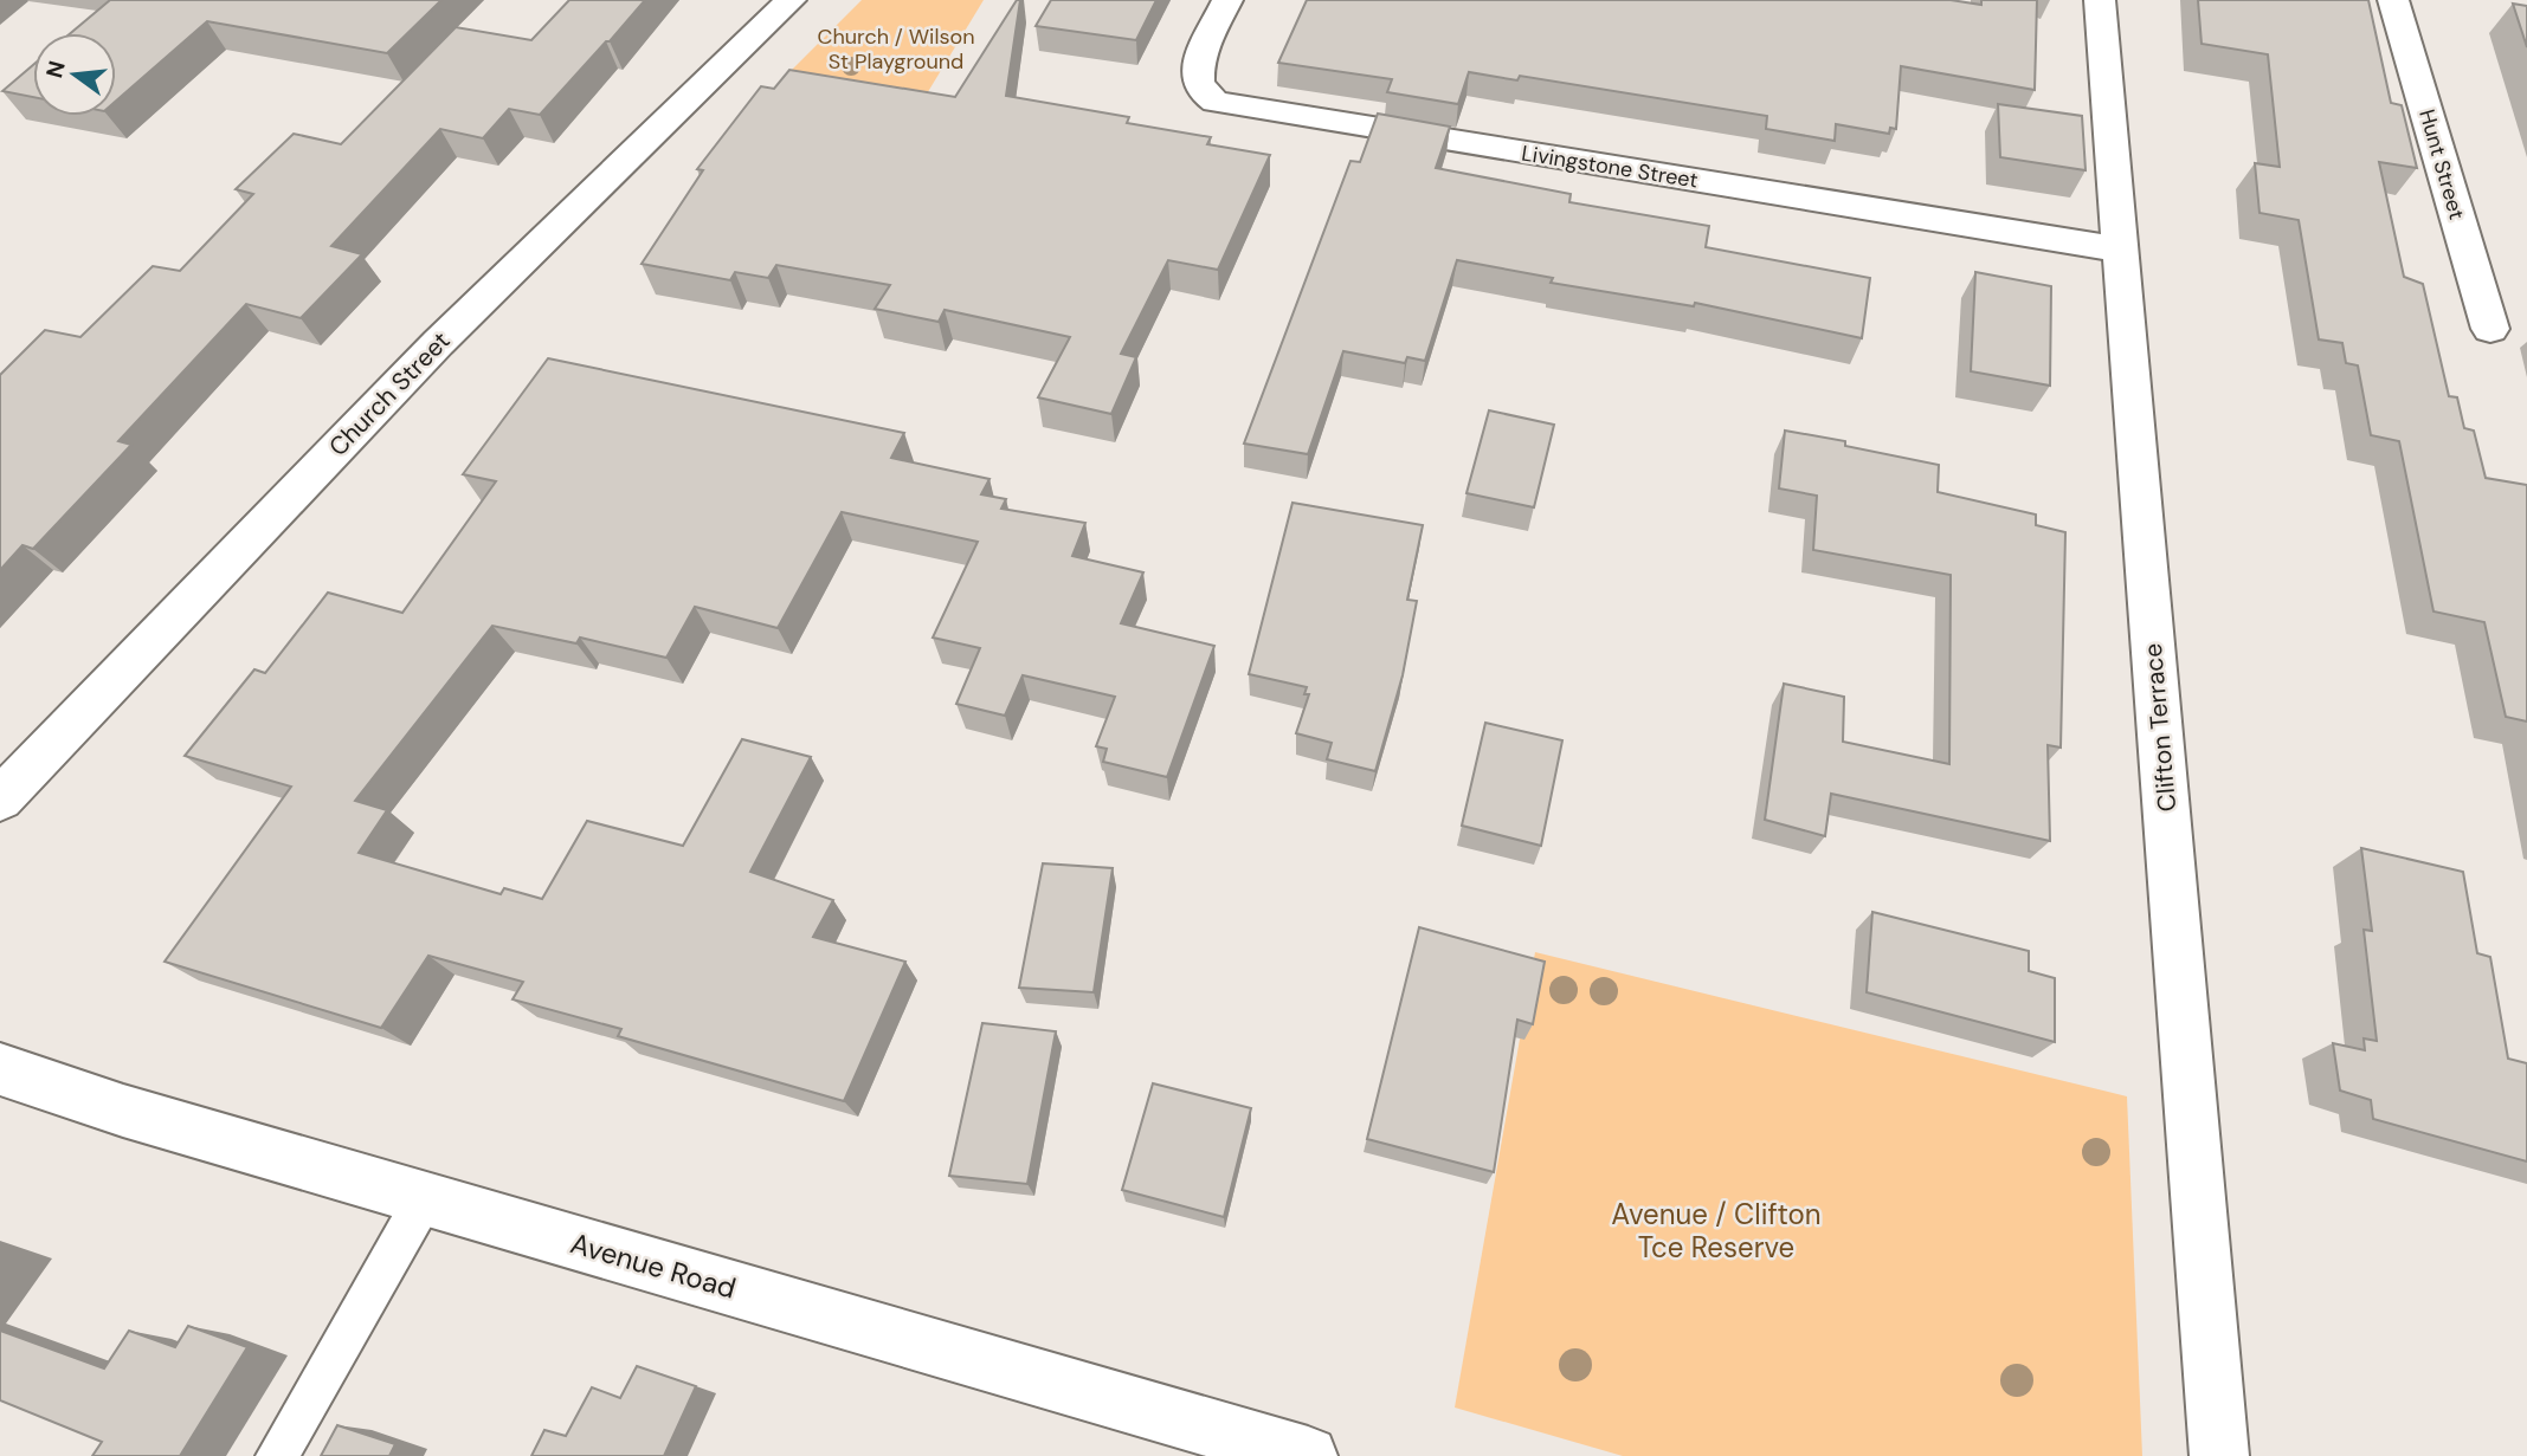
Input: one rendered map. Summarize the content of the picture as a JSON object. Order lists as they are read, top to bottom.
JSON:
{
  "streets": {
    "street": [
      "Hunt Street",
      "Livingstone Street",
      "Church Street",
      "Clifton Terrace",
      "Avenue Road"
    ]
  },
  "crossings": [
    ["Livingstone Street", "Clifton Terrace"]
  ],
  "parks": ["Church / Wilson St Playground", "Avenue / Clifton Tce Reserve"],
  "north": "left"
}
